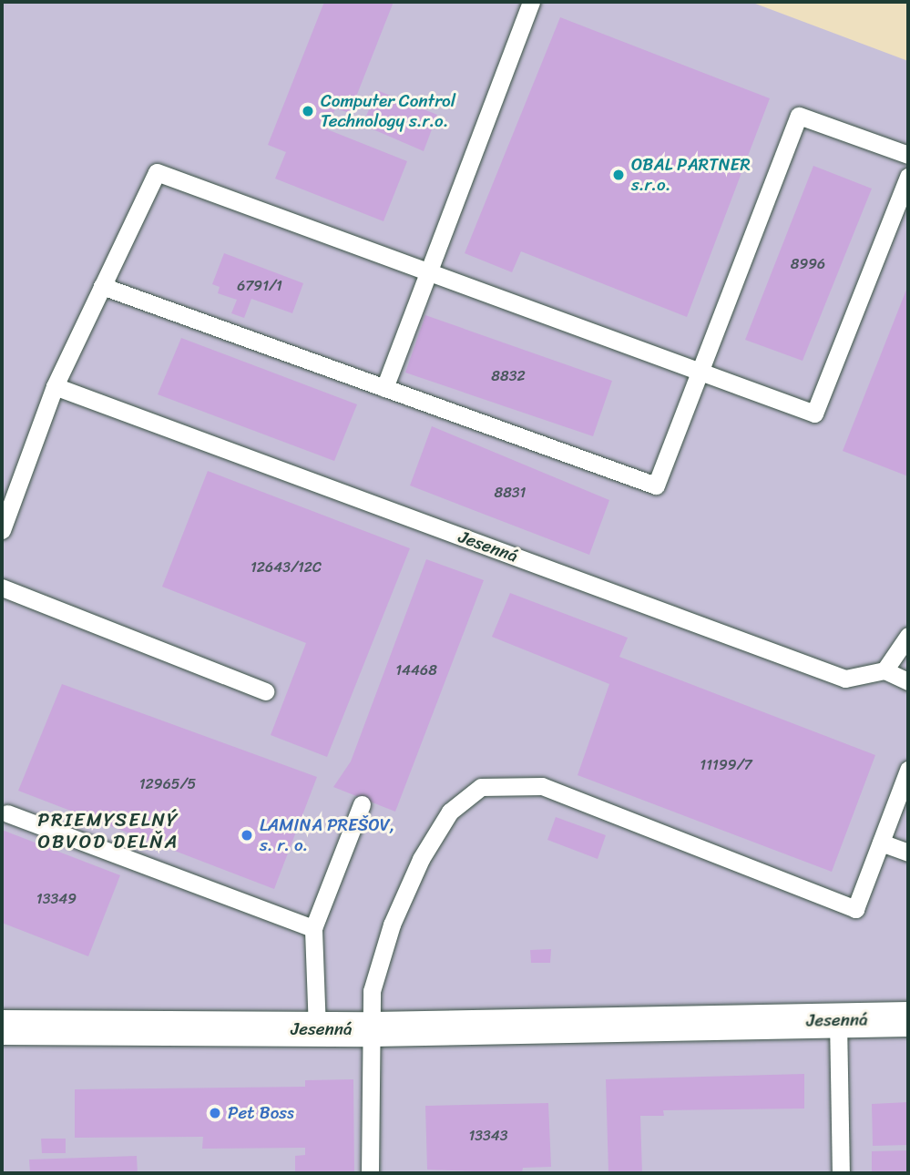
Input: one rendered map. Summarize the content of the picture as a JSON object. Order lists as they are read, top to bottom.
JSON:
{
  "streets": {
    "street": ["Jesenná"]
  },
  "districts": ["PRIEMYSELNÝ OBVOD DELŇA"],
  "places": [
    "Computer Control Technology s.r.o.",
    "OBAL PARTNER s.r.o.",
    "LAMINA PREŠOV, s. r. o.",
    "Pet Boss"
  ],
  "house_numbers": [
    "8996",
    "6791/1",
    "8832",
    "8831",
    "12643/12C",
    "14468",
    "11199/7",
    "12965/5",
    "13349",
    "13343"
  ]
}
